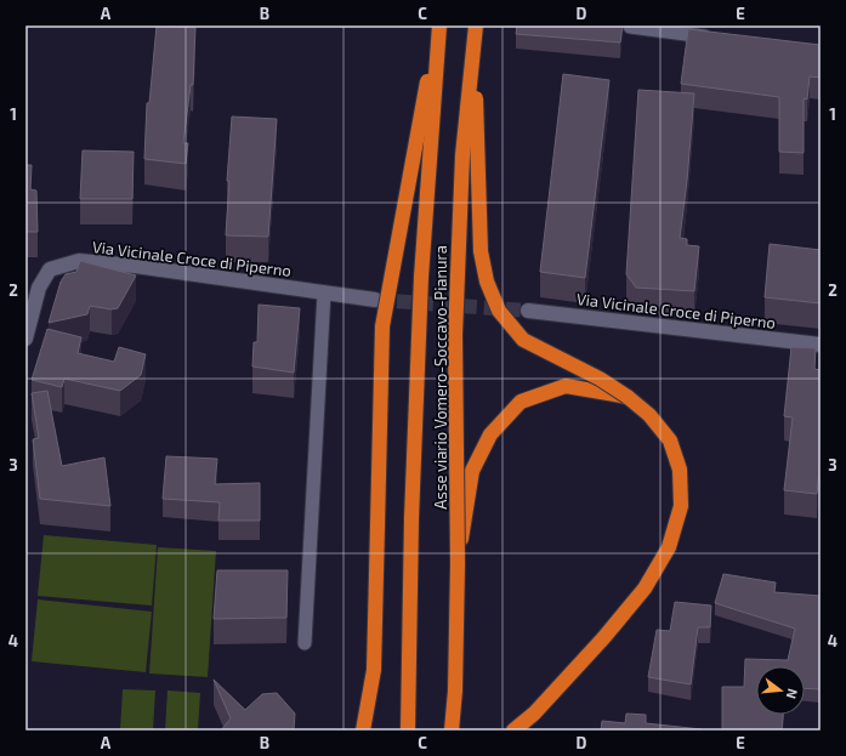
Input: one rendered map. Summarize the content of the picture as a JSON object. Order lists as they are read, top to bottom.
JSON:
{
  "streets": {
    "highway": ["Asse viario Vomero-Soccavo-Pianura"],
    "street": ["Via Vicinale Croce di Piperno"]
  },
  "north": "right",
  "grid": {
    "columns": [
      "A",
      "B",
      "C",
      "D",
      "E"
    ],
    "rows": [
      "1",
      "2",
      "3",
      "4"
    ]
  }
}
